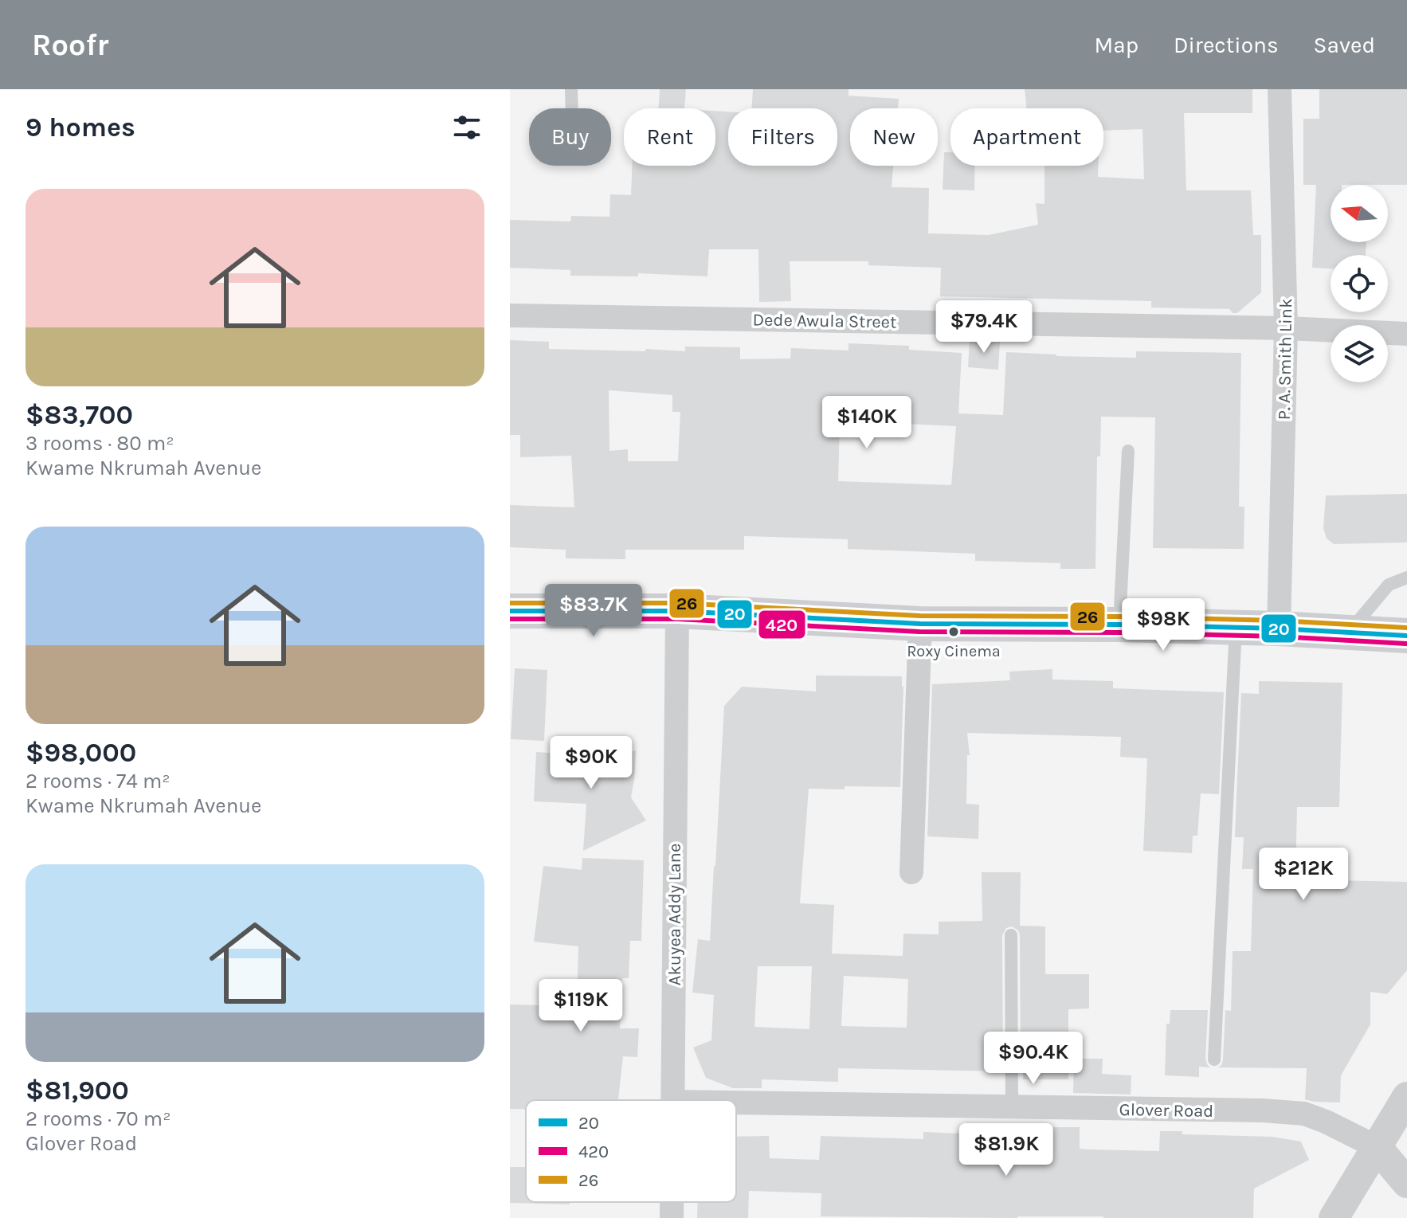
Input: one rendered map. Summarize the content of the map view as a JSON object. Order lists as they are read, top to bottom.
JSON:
{
  "streets": {
    "street": [
      "Dede Awula Street",
      "P. A. Smith Link",
      "Akuyea Addy Lane",
      "Glover Road"
    ]
  },
  "crossings": [
    ["Dede Awula Street", "P. A. Smith Link"]
  ],
  "places": ["Roxy Cinema"],
  "lines": ["transit line 26", "transit line 20", "transit line 420"],
  "legend": ["20", "420", "26"],
  "north": "left",
  "page": {
    "header": "Roofr",
    "nav": ["Map", "Directions", "Saved"],
    "heading": "9 homes",
    "chip": [
      "Buy",
      "Rent",
      "Filters",
      "New",
      "Apartment"
    ],
    "list": [
      {
        "name": "$83,700",
        "note": "3 rooms · 80 m² · Kwame Nkrumah Avenue"
      },
      {
        "name": "$98,000",
        "note": "2 rooms · 74 m² · Kwame Nkrumah Avenue"
      },
      {
        "name": "$81,900",
        "note": "2 rooms · 70 m² · Glover Road"
      }
    ],
    "price": [
      "$79.4K",
      "$140K",
      "$83.7K",
      "$98K",
      "$90K",
      "$212K",
      "$119K",
      "$90.4K",
      "$81.9K"
    ]
  }
}
